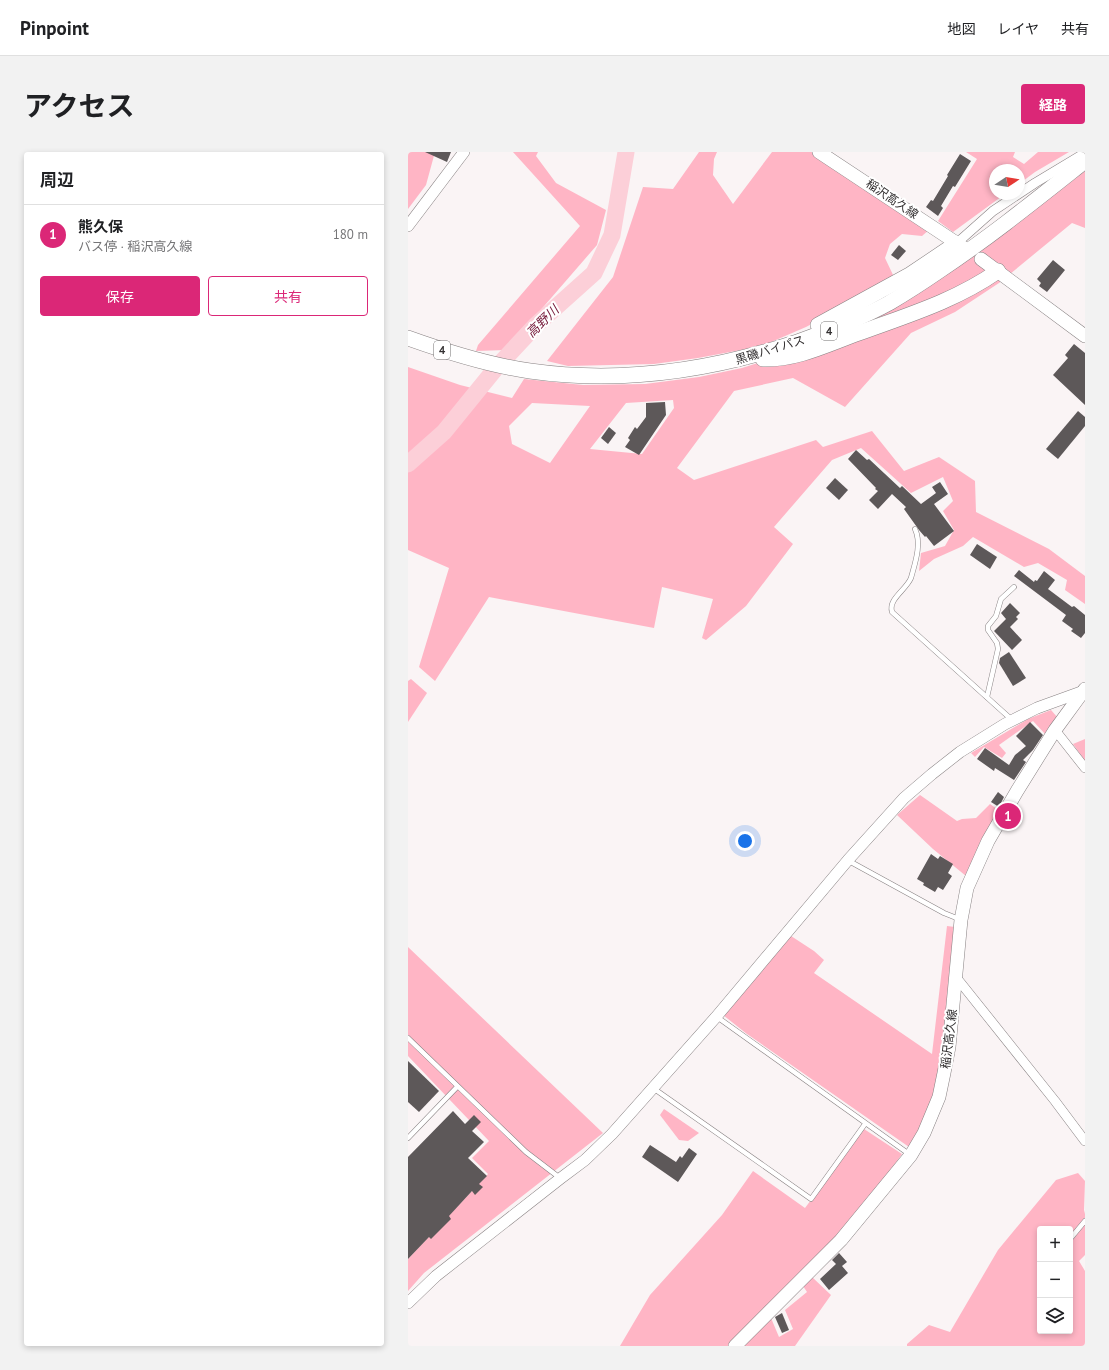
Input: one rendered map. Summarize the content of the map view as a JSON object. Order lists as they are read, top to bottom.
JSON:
{
  "streets": {
    "highway": ["4", "黒磯バイパス"],
    "main road": ["稲沢高久線"]
  },
  "crossings": [
    ["稲沢高久線", "4"],
    ["4", "黒磯バイパス"]
  ],
  "water": ["高野川"],
  "north": "right",
  "page": {
    "header": "Pinpoint",
    "nav": ["地図", "レイヤ", "共有"],
    "title": "アクセス",
    "buttons": [
      "経路",
      ["保存", "共有"]
    ],
    "heading": "周辺",
    "list": [
      {
        "mark": "1",
        "name": "熊久保",
        "note": "バス停 · 稲沢高久線",
        "value": "180 m"
      }
    ],
    "pins": "1",
    "map_buttons": ["+", "−"]
  }
}
